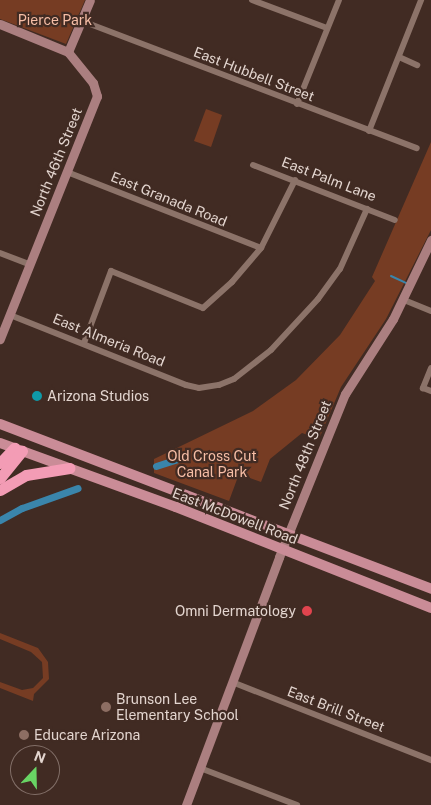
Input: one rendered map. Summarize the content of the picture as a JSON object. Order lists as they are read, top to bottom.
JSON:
{
  "streets": {
    "main road": ["East McDowell Road"],
    "street": [
      "East Hubbell Street",
      "North 46th Street",
      "East Palm Lane",
      "East Granada Road",
      "East Almeria Road",
      "North 48th Street",
      "East Brill Street"
    ]
  },
  "crossings": [
    ["North 46th Street", "East Granada Road"],
    ["North 46th Street", "East Almeria Road"],
    ["East Palm Lane", "East Almeria Road"],
    ["North 48th Street", "East McDowell Road"],
    ["North 48th Street", "East Brill Street"]
  ],
  "parks": ["Pierce Park", "Old Cross Cut Canal Park"],
  "places": [
    "Arizona Studios",
    "Omni Dermatology",
    "Brunson Lee Elementary School",
    "Educare Arizona"
  ],
  "north": "top"
}
